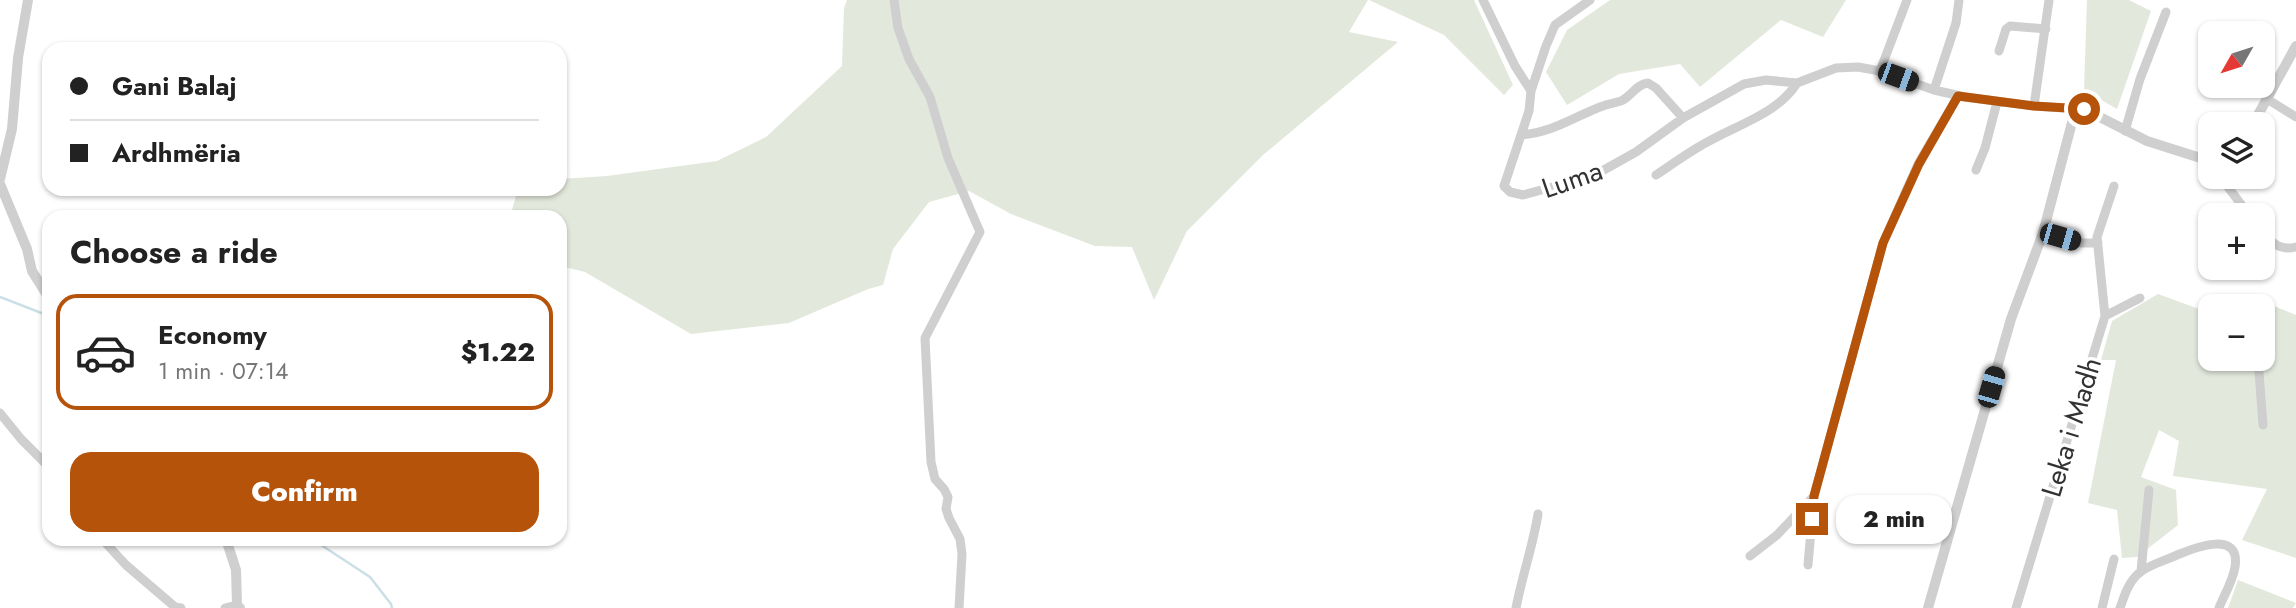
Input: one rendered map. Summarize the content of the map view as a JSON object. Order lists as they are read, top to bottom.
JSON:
{
  "streets": {
    "street": ["Luma", "Leka i Madh"]
  },
  "north": "bottom left",
  "page": {
    "map_buttons": ["+", "−"],
    "banner": ["Gani Balaj", "Ardhmëria"],
    "heading": "Choose a ride",
    "list": [
      {
        "name": "Economy",
        "note": "1 min · 07:14",
        "value": "$1.22"
      }
    ],
    "buttons": "Confirm",
    "bubble": "2 min"
  }
}
